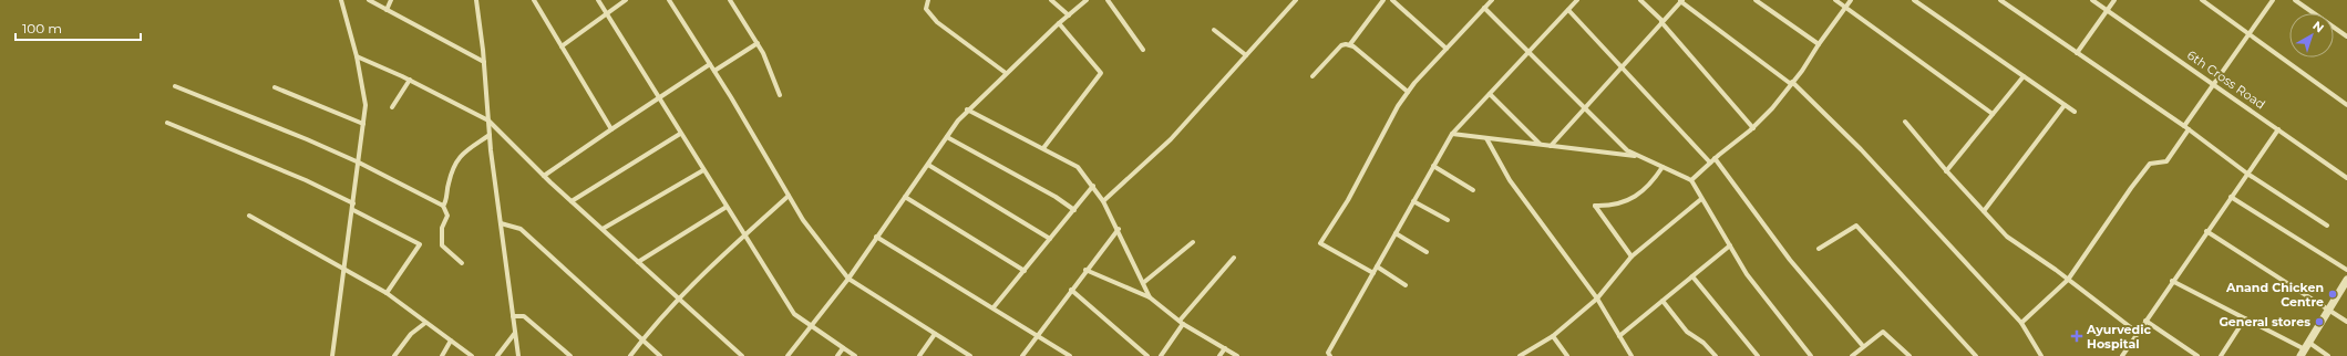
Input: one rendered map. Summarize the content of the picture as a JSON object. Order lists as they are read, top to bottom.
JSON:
{
  "streets": {
    "street": ["6th Cross Road"]
  },
  "places": {
    "other": ["Anand Chicken Centre", "General stores"],
    "health": ["Ayurvedic Hospital"]
  },
  "scale_bar": "100 m",
  "north": "top right"
}
